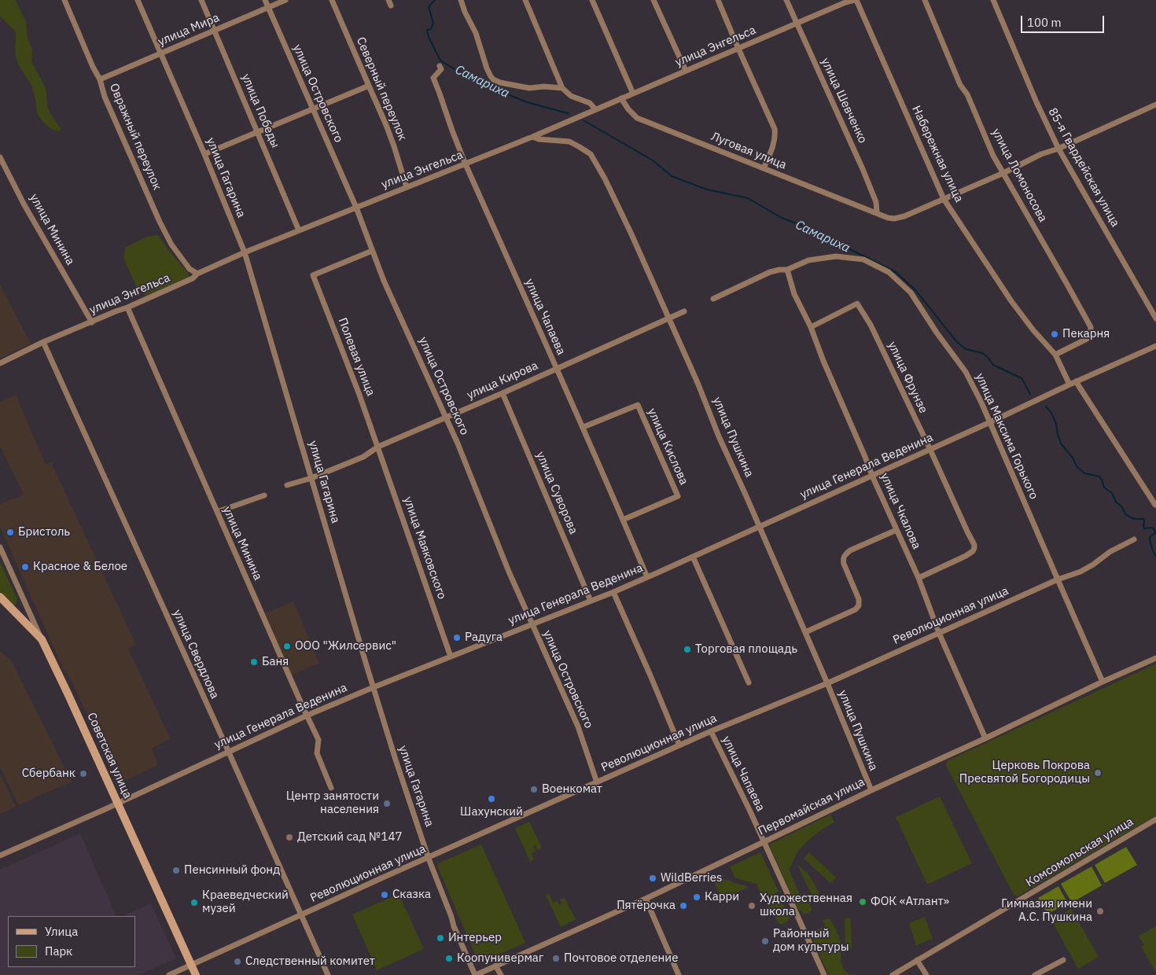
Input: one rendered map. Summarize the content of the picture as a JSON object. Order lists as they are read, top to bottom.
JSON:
{
  "streets": {
    "street": [
      "улица Мира",
      "улица Энгельса",
      "Северный переулок",
      "улица Островского",
      "улица Шевченко",
      "улица Победы",
      "Овражный переулок",
      "Луговая улица",
      "Набережная улица",
      "85-я Гвардейская улица",
      "улица Ломоносова",
      "улица Гагарина",
      "улица Минина",
      "улица Чапаева",
      "Полевая улица",
      "улица Фрунзе",
      "улица Кирова",
      "улица Максима Горького",
      "улица Пушкина",
      "улица Кислова",
      "улица Генерала Веденина",
      "улица Суворова",
      "улица Чкалова",
      "улица Маяковского",
      "Революционная улица",
      "улица Свердлова",
      "Советская улица",
      "Первомайская улица",
      "Комсомольская улица"
    ]
  },
  "crossings": [
    ["улица Мира", "улица Островского"],
    ["улица Мира", "улица Победы"],
    ["улица Мира", "Овражный переулок"],
    ["улица Мира", "улица Гагарина"],
    ["улица Энгельса", "Северный переулок"],
    ["улица Энгельса", "улица Островского"],
    ["улица Энгельса", "улица Шевченко"],
    ["улица Энгельса", "улица Победы"],
    ["улица Энгельса", "Овражный переулок"],
    ["улица Энгельса", "Луговая улица"],
    ["улица Энгельса", "Набережная улица"],
    ["улица Энгельса", "улица Гагарина"],
    ["улица Энгельса", "улица Минина"],
    ["улица Энгельса", "улица Чапаева"],
    ["улица Энгельса", "улица Пушкина"],
    ["улица Энгельса", "улица Свердлова"],
    ["улица Островского", "Полевая улица"],
    ["улица Островского", "улица Кирова"],
    ["улица Островского", "улица Генерала Веденина"],
    ["улица Островского", "Революционная улица"],
    ["улица Шевченко", "Луговая улица"],
    ["Набережная улица", "улица Ломоносова"],
    ["Набережная улица", "улица Генерала Веденина"],
    ["улица Гагарина", "улица Кирова"],
    ["улица Гагарина", "улица Генерала Веденина"],
    ["улица Гагарина", "Революционная улица"],
    ["улица Гагарина", "Первомайская улица"],
    ["улица Минина", "улица Генерала Веденина"],
    ["улица Чапаева", "улица Кирова"],
    ["улица Чапаева", "улица Кислова"],
    ["улица Чапаева", "улица Генерала Веденина"],
    ["улица Чапаева", "Революционная улица"],
    ["улица Чапаева", "Первомайская улица"],
    ["Полевая улица", "улица Кирова"],
    ["Полевая улица", "улица Маяковского"],
    ["улица Фрунзе", "улица Генерала Веденина"],
    ["улица Фрунзе", "улица Чкалова"],
    ["улица Кирова", "улица Пушкина"],
    ["улица Кирова", "улица Суворова"],
    ["улица Кирова", "улица Маяковского"],
    ["улица Максима Горького", "улица Генерала Веденина"],
    ["улица Максима Горького", "улица Чкалова"],
    ["улица Максима Горького", "Революционная улица"],
    ["улица Максима Горького", "Первомайская улица"],
    ["улица Пушкина", "улица Генерала Веденина"],
    ["улица Пушкина", "Революционная улица"],
    ["улица Пушкина", "Первомайская улица"],
    ["улица Генерала Веденина", "улица Суворова"],
    ["улица Генерала Веденина", "улица Чкалова"],
    ["улица Генерала Веденина", "улица Маяковского"],
    ["улица Генерала Веденина", "улица Свердлова"],
    ["улица Генерала Веденина", "Советская улица"],
    ["улица Чкалова", "Революционная улица"],
    ["улица Чкалова", "Первомайская улица"],
    ["Революционная улица", "улица Свердлова"],
    ["Революционная улица", "Советская улица"]
  ],
  "water": ["Самариха"],
  "places": [
    "Пекарня",
    "Бристоль",
    "Красное & Белое",
    "Радуга",
    "ООО \"Жилсервис\"",
    "Торговая площадь",
    "Баня",
    "Церковь Покрова Пресвятой Богородицы",
    "Сбербанк",
    "Военкомат",
    "Шахунский",
    "Центр занятости населения",
    "Детский сад №147",
    "Пенсинный фонд",
    "WildBerries",
    "Сказка",
    "Карри",
    "ФОК «Атлант»",
    "Краеведческий музей",
    "Пятёрочка",
    "Художественная школа",
    "Гимназия имени А.С. Пушкина",
    "Интерьер",
    "Районный дом культуры",
    "Коопунивермаг",
    "Почтовое отделение",
    "Следственный комитет"
  ],
  "legend": ["Улица", "Парк"],
  "scale_bar": "100 m"
}
